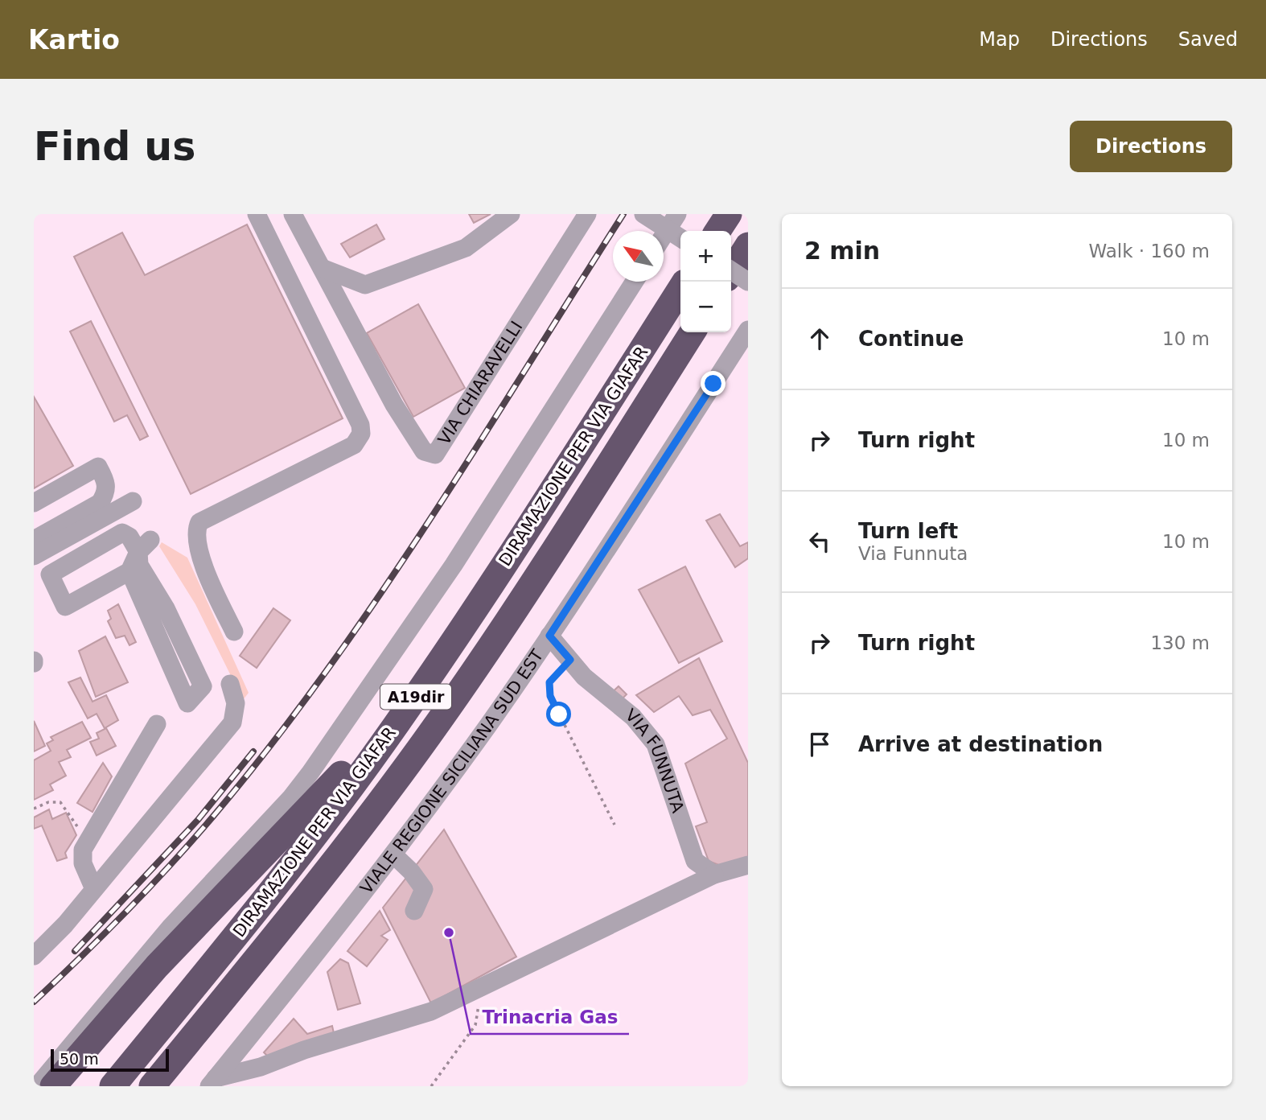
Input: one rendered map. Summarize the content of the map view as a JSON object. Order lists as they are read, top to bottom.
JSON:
{
  "streets": {
    "highway": ["DIRAMAZIONE PER VIA GIAFAR", "A19dir"],
    "street": ["VIA CHIARAVELLI", "VIA FUNNUTA", "VIALE REGIONE SICILIANA SUD EST"]
  },
  "crossings": [
    ["VIA FUNNUTA", "VIALE REGIONE SICILIANA SUD EST"]
  ],
  "places": ["Trinacria Gas"],
  "scale_bar": "50 m",
  "north": "top left",
  "page": {
    "header": "Kartio",
    "nav": ["Map", "Directions", "Saved"],
    "buttons": "Directions",
    "title": "Find us",
    "heading": ["2 min", "Walk · 160 m"],
    "map_buttons": ["+", "−"],
    "list": [
      ["Continue", "10 m"],
      ["Turn right", "10 m"],
      ["Turn left", "Via Funnuta", "10 m"],
      ["Turn right", "130 m"],
      "Arrive at destination"
    ],
    "scale": "50 m"
  }
}
